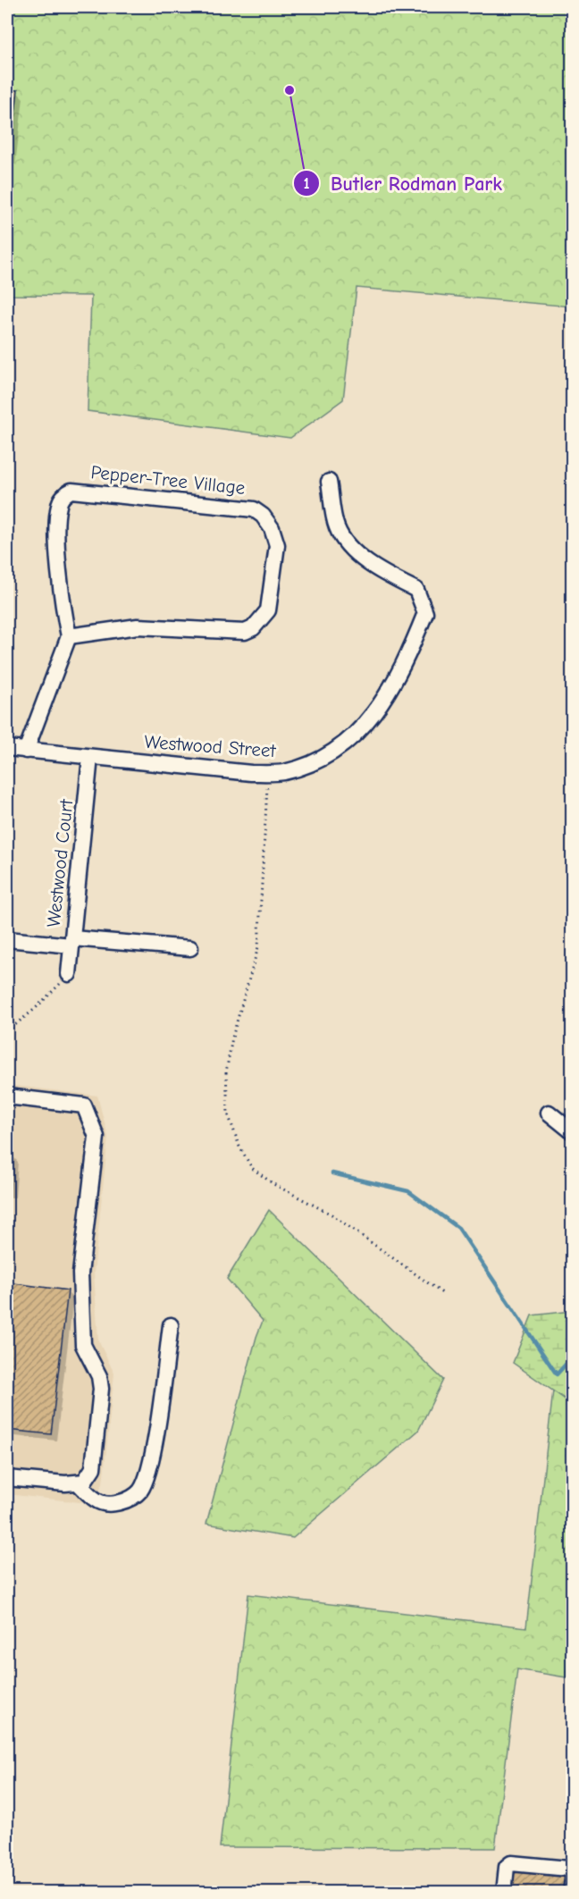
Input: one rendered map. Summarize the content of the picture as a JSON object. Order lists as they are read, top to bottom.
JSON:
{
  "streets": {
    "street": ["Pepper-Tree Village", "Westwood Street", "Westwood Court"]
  },
  "crossings": [
    ["Pepper-Tree Village", "Westwood Street"],
    ["Westwood Street", "Westwood Court"]
  ],
  "places": ["Butler Rodman Park"]
}
